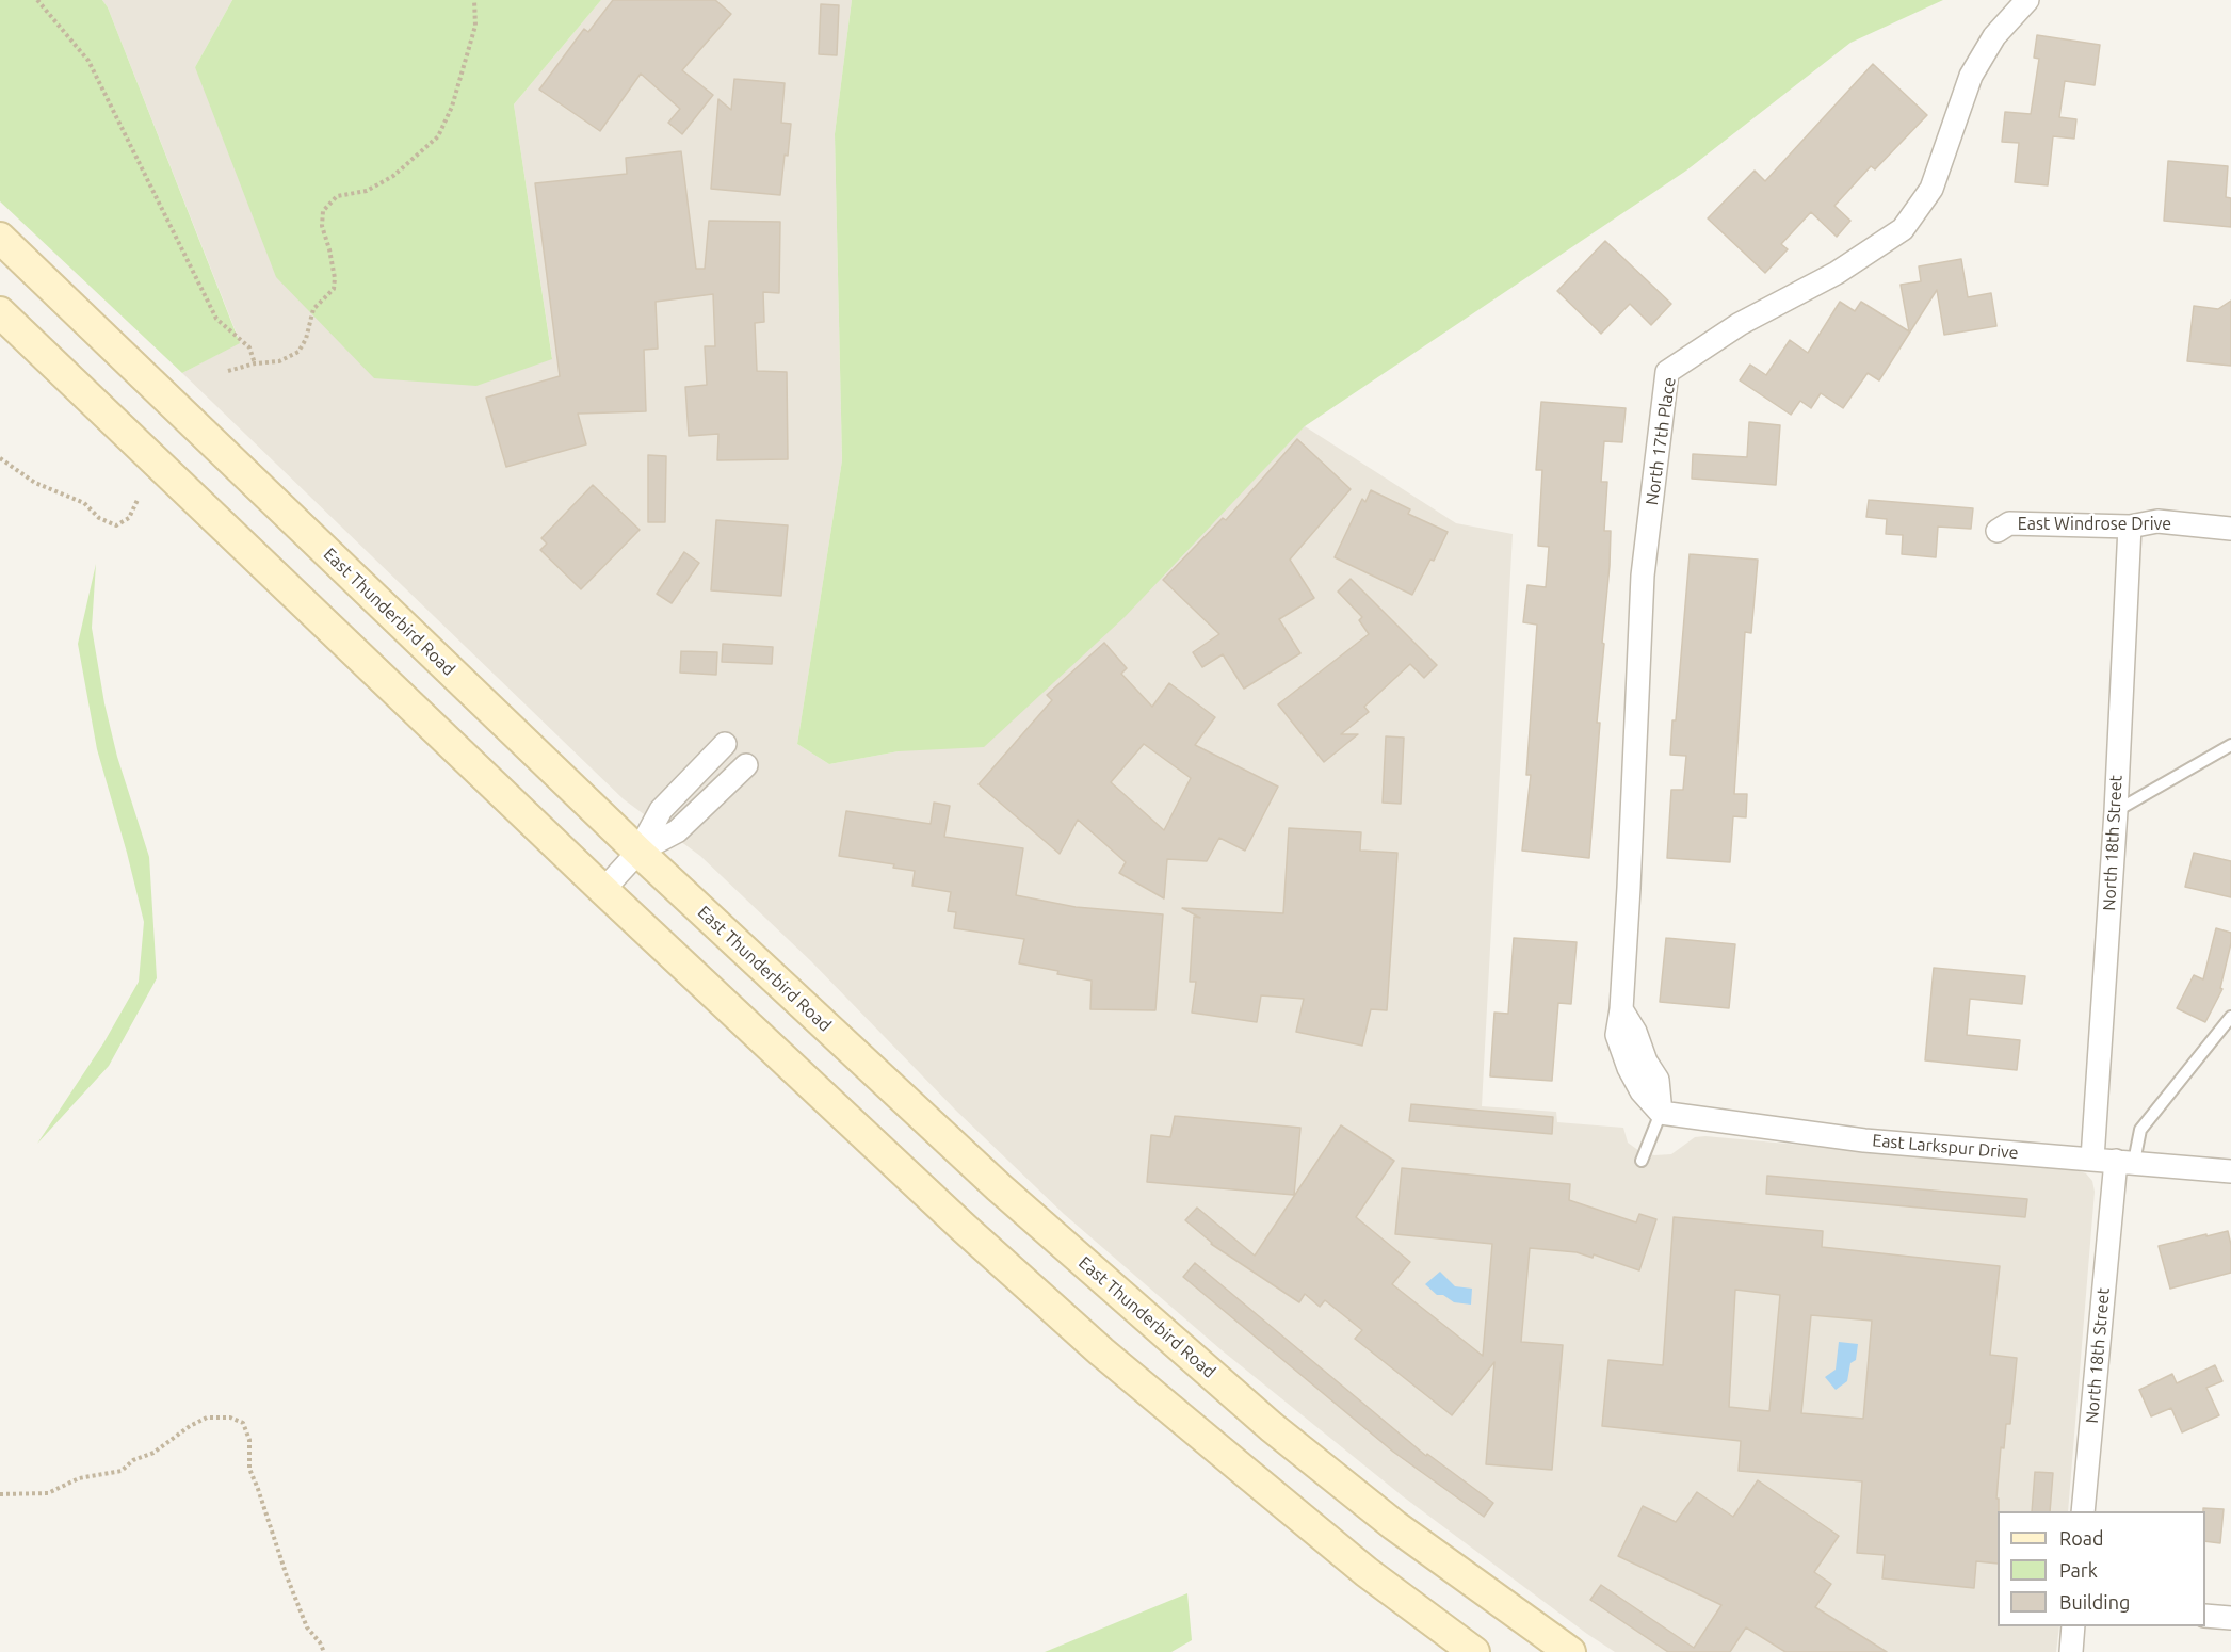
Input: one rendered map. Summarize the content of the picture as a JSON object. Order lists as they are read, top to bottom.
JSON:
{
  "streets": {
    "main road": ["East Thunderbird Road"],
    "street": [
      "North 17th Place",
      "East Windrose Drive",
      "North 18th Street",
      "East Larkspur Drive"
    ]
  },
  "crossings": [
    ["North 17th Place", "East Larkspur Drive"],
    ["East Windrose Drive", "North 18th Street"],
    ["North 18th Street", "East Larkspur Drive"]
  ],
  "legend": ["Road", "Park", "Building"]
}
